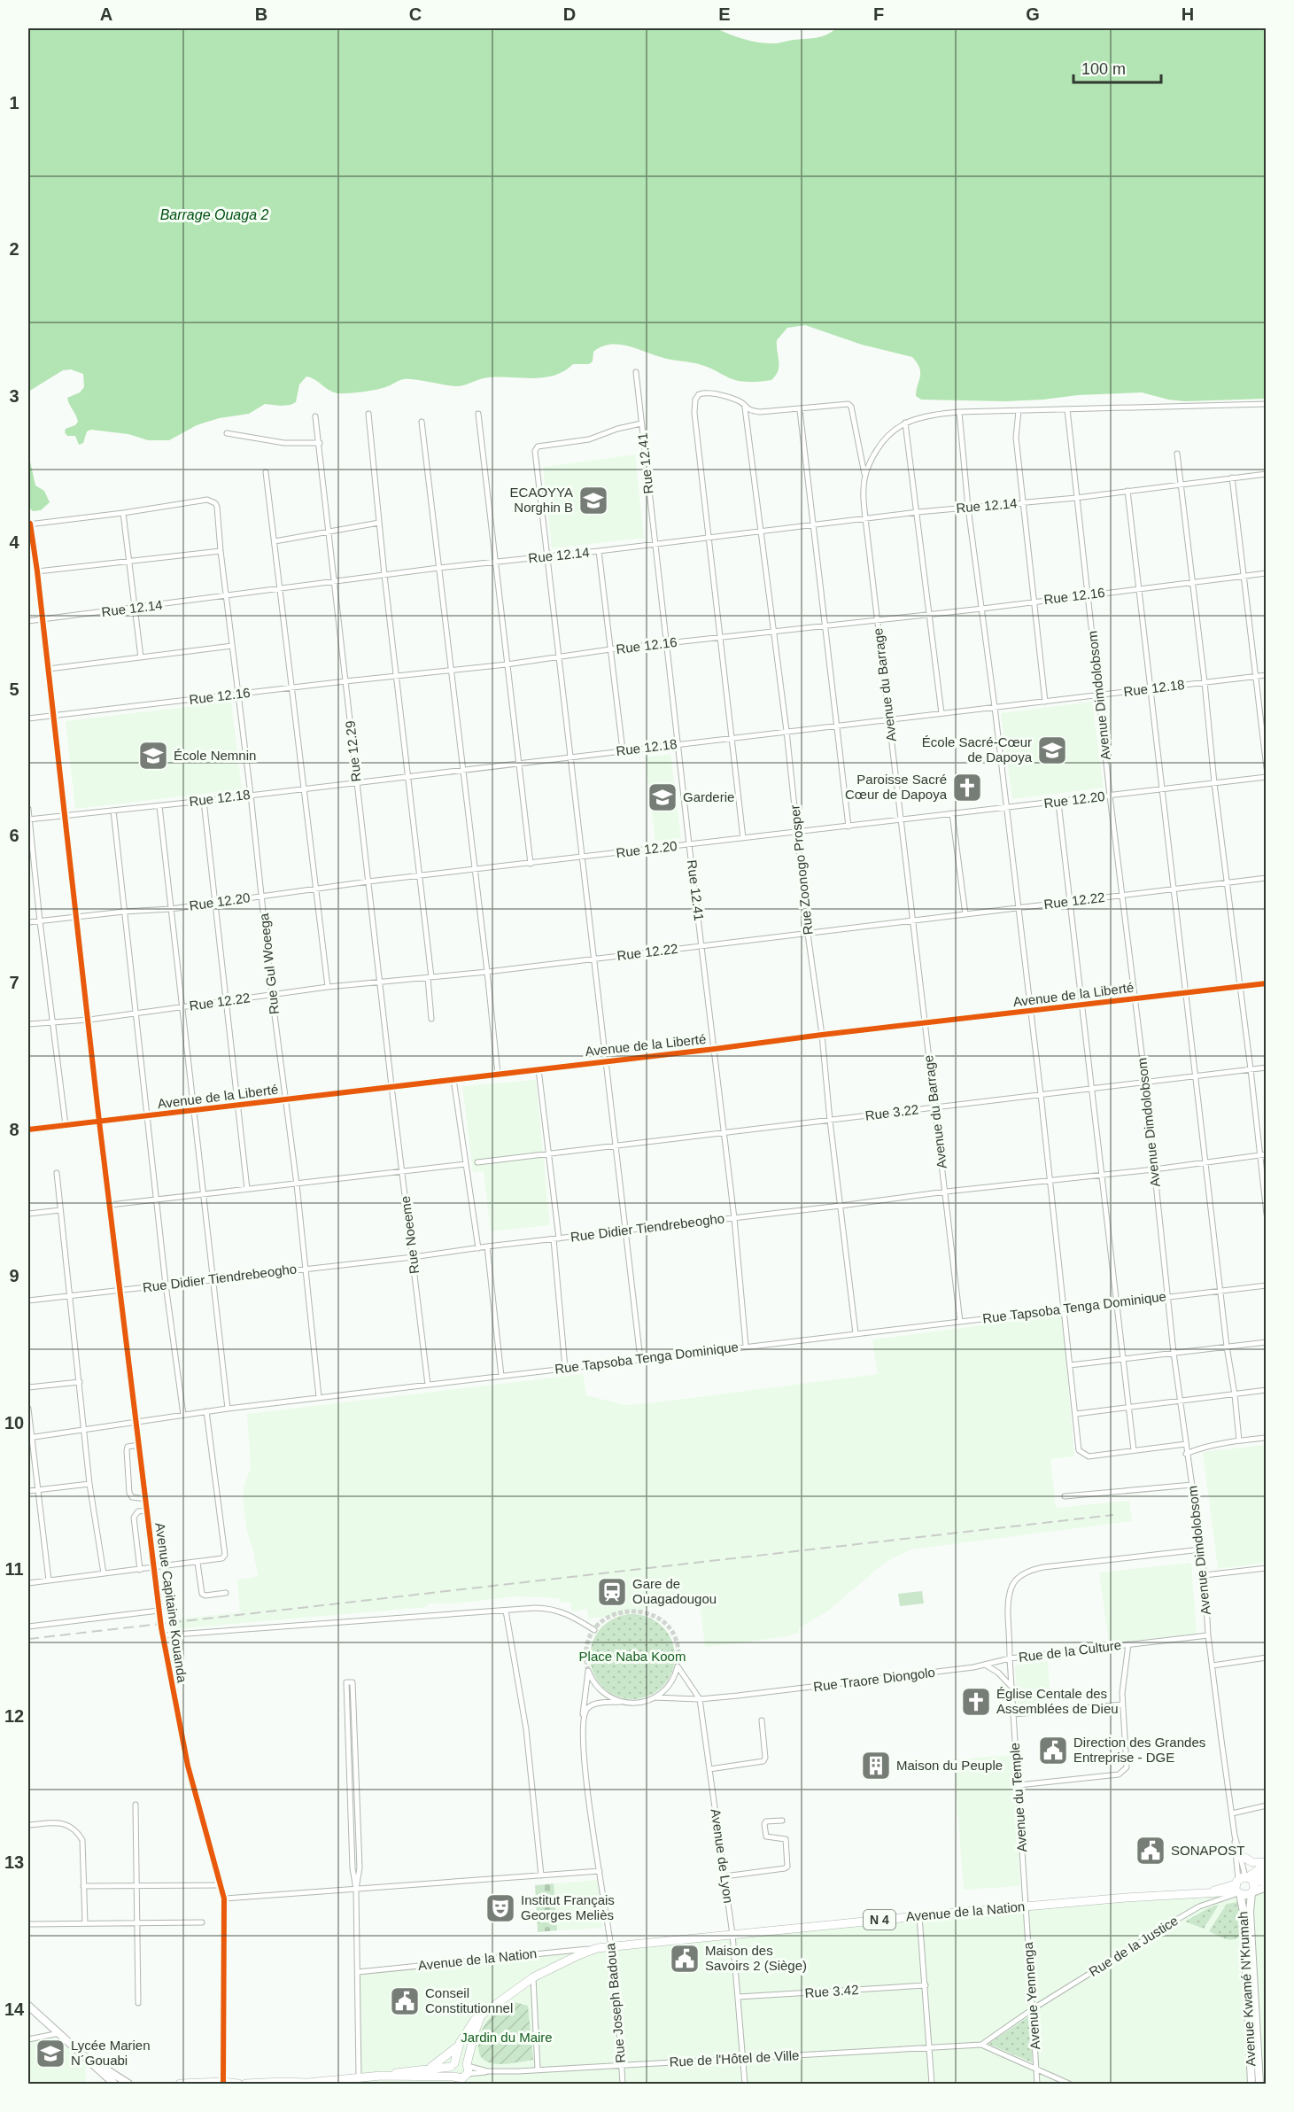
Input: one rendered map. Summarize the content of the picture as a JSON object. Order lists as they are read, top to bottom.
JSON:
{
  "streets": {
    "highway": ["Avenue de la Nation", "N 4"],
    "main road": ["Avenue de la Liberté", "Avenue Capitaine Kouanda", "Avenue Kwamé N'Krumah"],
    "street": [
      "Rue 12.41",
      "Rue 12.14",
      "Rue 12.16",
      "Avenue du Barrage",
      "Rue 12.18",
      "Avenue Dimdolobsom",
      "Rue 12.29",
      "Rue 12.20",
      "Rue Zoonogo Prosper",
      "Rue 12.22",
      "Rue Gul Woeega",
      "Rue 3.22",
      "Rue Didier Tiendrebeogho",
      "Rue Noeeme",
      "Rue Tapsoba Tenga Dominique",
      "Rue de la Culture",
      "Rue Traore Diongolo",
      "Avenue du Temple",
      "Avenue de Lyon",
      "Rue de la Justice",
      "Rue 3.42",
      "Avenue Yennenga",
      "Rue Joseph Badoua",
      "Rue de l'Hôtel de Ville"
    ]
  },
  "crossings": [
    ["Rue 12.41", "Rue 12.14"],
    ["Rue 12.41", "Rue 12.16"],
    ["Rue 12.41", "Rue 12.18"],
    ["Rue 12.41", "Rue 12.20"],
    ["Rue 12.41", "Rue 12.22"],
    ["Rue 12.41", "Avenue de la Liberté"],
    ["Rue 12.41", "Rue 3.22"],
    ["Rue 12.41", "Rue Didier Tiendrebeogho"],
    ["Rue 12.41", "Rue Tapsoba Tenga Dominique"],
    ["Rue 12.14", "Avenue du Barrage"],
    ["Rue 12.14", "Avenue Dimdolobsom"],
    ["Rue 12.14", "Rue 12.29"],
    ["Rue 12.14", "Rue Zoonogo Prosper"],
    ["Rue 12.14", "Rue Gul Woeega"],
    ["Rue 12.16", "Avenue du Barrage"],
    ["Rue 12.16", "Avenue Dimdolobsom"],
    ["Rue 12.16", "Rue 12.29"],
    ["Rue 12.16", "Rue Zoonogo Prosper"],
    ["Rue 12.16", "Rue Gul Woeega"],
    ["Avenue du Barrage", "Rue 12.18"],
    ["Avenue du Barrage", "Avenue Dimdolobsom"],
    ["Avenue du Barrage", "Rue 12.20"],
    ["Avenue du Barrage", "Rue 12.22"],
    ["Avenue du Barrage", "Avenue de la Liberté"],
    ["Avenue du Barrage", "Rue 3.22"],
    ["Avenue du Barrage", "Rue Didier Tiendrebeogho"],
    ["Avenue du Barrage", "Rue Tapsoba Tenga Dominique"],
    ["Rue 12.18", "Avenue Dimdolobsom"],
    ["Rue 12.18", "Rue 12.29"],
    ["Rue 12.18", "Rue Zoonogo Prosper"],
    ["Rue 12.18", "Rue Gul Woeega"],
    ["Avenue Dimdolobsom", "Rue 12.20"],
    ["Avenue Dimdolobsom", "Rue 12.22"],
    ["Avenue Dimdolobsom", "Avenue de la Liberté"],
    ["Avenue Dimdolobsom", "Rue 3.22"],
    ["Avenue Dimdolobsom", "Rue Didier Tiendrebeogho"],
    ["Avenue Dimdolobsom", "Rue Tapsoba Tenga Dominique"],
    ["Avenue Dimdolobsom", "Rue de la Culture"],
    ["Avenue Dimdolobsom", "Avenue de la Nation"],
    ["Avenue Dimdolobsom", "N 4"],
    ["Avenue Dimdolobsom", "Rue de la Justice"],
    ["Avenue Dimdolobsom", "Avenue Kwamé N'Krumah"],
    ["Rue 12.29", "Rue 12.20"],
    ["Rue 12.29", "Rue 12.22"],
    ["Rue 12.29", "Avenue de la Liberté"],
    ["Rue 12.29", "Rue Noeeme"],
    ["Rue 12.20", "Rue Zoonogo Prosper"],
    ["Rue 12.20", "Rue Gul Woeega"],
    ["Rue Zoonogo Prosper", "Rue 12.22"],
    ["Rue Zoonogo Prosper", "Avenue de la Liberté"],
    ["Rue Zoonogo Prosper", "Rue 3.22"],
    ["Rue Zoonogo Prosper", "Rue Didier Tiendrebeogho"],
    ["Rue Zoonogo Prosper", "Rue Tapsoba Tenga Dominique"],
    ["Rue 12.22", "Rue Gul Woeega"],
    ["Rue Gul Woeega", "Avenue de la Liberté"],
    ["Rue Gul Woeega", "Rue Didier Tiendrebeogho"],
    ["Rue Gul Woeega", "Rue Tapsoba Tenga Dominique"],
    ["Avenue de la Liberté", "Rue Noeeme"],
    ["Avenue de la Liberté", "Avenue Capitaine Kouanda"],
    ["Rue Didier Tiendrebeogho", "Rue Noeeme"],
    ["Rue Didier Tiendrebeogho", "Avenue Capitaine Kouanda"],
    ["Rue Noeeme", "Rue Tapsoba Tenga Dominique"],
    ["Rue Tapsoba Tenga Dominique", "Avenue Capitaine Kouanda"],
    ["Rue de la Culture", "Rue Traore Diongolo"],
    ["Rue de la Culture", "Avenue du Temple"],
    ["Rue Traore Diongolo", "Avenue du Temple"],
    ["Rue Traore Diongolo", "Avenue de Lyon"],
    ["Avenue du Temple", "Avenue de la Nation"],
    ["Avenue du Temple", "Avenue Yennenga"],
    ["Avenue de Lyon", "Avenue de la Nation"],
    ["Avenue de Lyon", "Rue 3.42"],
    ["Avenue de Lyon", "Rue de l'Hôtel de Ville"],
    ["Avenue de la Nation", "N 4"],
    ["Avenue de la Nation", "Rue de la Justice"],
    ["Avenue de la Nation", "Avenue Kwamé N'Krumah"],
    ["Avenue de la Nation", "Avenue Yennenga"],
    ["Avenue de la Nation", "Rue Joseph Badoua"],
    ["N 4", "Rue de la Justice"],
    ["N 4", "Avenue Kwamé N'Krumah"],
    ["N 4", "Rue Joseph Badoua"],
    ["N 4", "Rue de l'Hôtel de Ville"],
    ["Rue de la Justice", "Avenue Kwamé N'Krumah"],
    ["Rue de la Justice", "Avenue Yennenga"],
    ["Rue de la Justice", "Rue de l'Hôtel de Ville"],
    ["Rue Joseph Badoua", "Rue de l'Hôtel de Ville"]
  ],
  "water": ["Barrage Ouaga 2"],
  "parks": ["Place Naba Koom", "Jardin du Maire"],
  "places": {
    "school or university": [
      "ECAOYYA Norghin B",
      "École Sacré-Cœur de Dapoya",
      "École Nemnin",
      "Garderie",
      "Lycée Marien N´Gouabi"
    ],
    "church": ["Paroisse Sacré Cœur de Dapoya", "Église Centale des Assemblées de Dieu"],
    "station": ["Gare de Ouagadougou"],
    "public building": [
      "Direction des Grandes Entreprise - DGE",
      "SONAPOST",
      "Maison des Savoirs 2 (Siège)",
      "Conseil Constitutionnel"
    ],
    "building": ["Maison du Peuple"],
    "theatre": ["Institut Français Georges Meliès"]
  },
  "scale_bar": "100 m",
  "grid": {
    "columns": [
      "A",
      "B",
      "C",
      "D",
      "E",
      "F",
      "G",
      "H"
    ],
    "rows": [
      "1",
      "2",
      "3",
      "4",
      "5",
      "6",
      "7",
      "8",
      "9",
      "10",
      "11",
      "12",
      "13",
      "14"
    ]
  }
}
